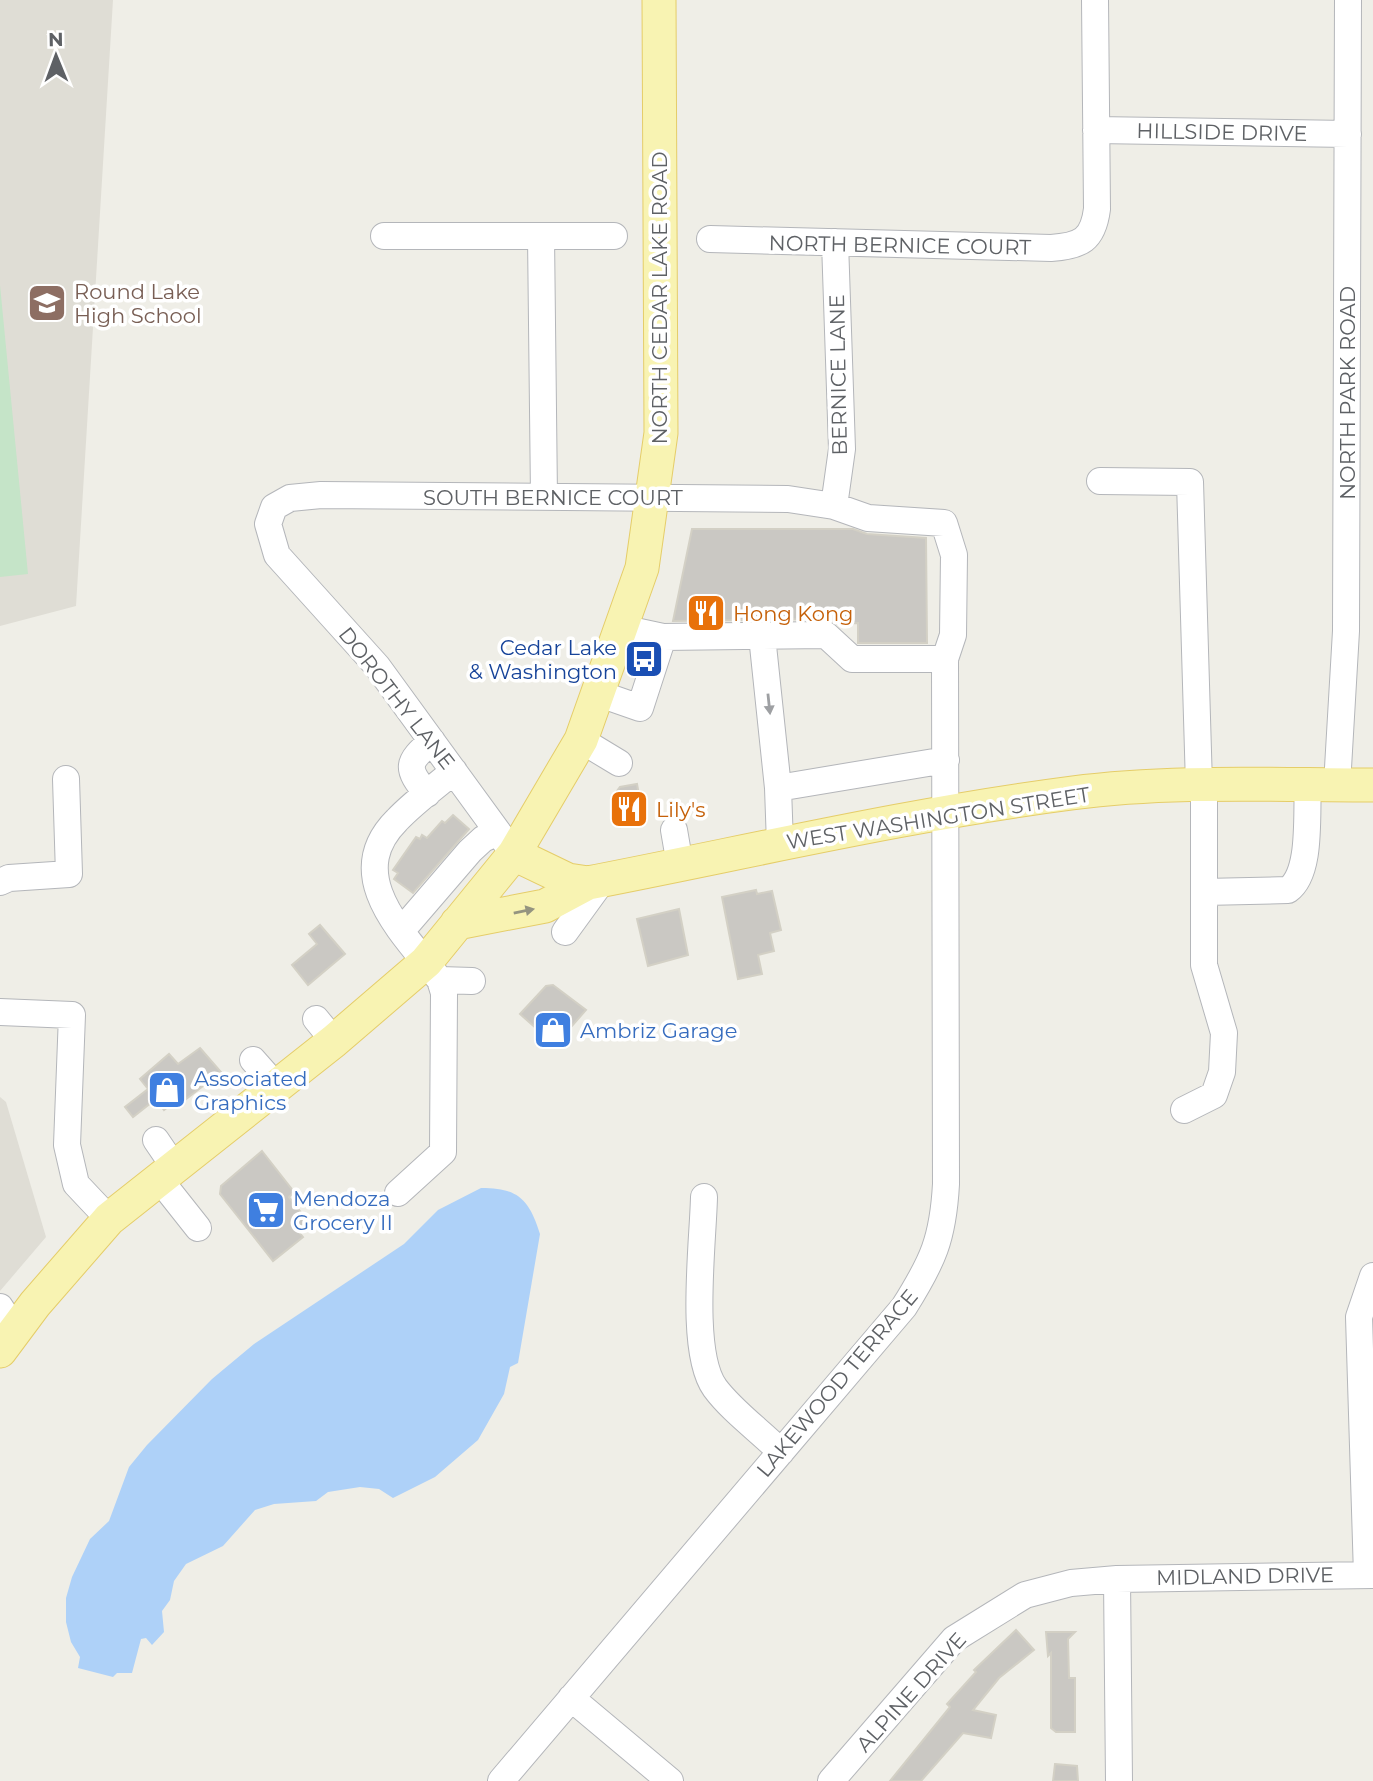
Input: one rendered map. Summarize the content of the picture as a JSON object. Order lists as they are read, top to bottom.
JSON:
{
  "streets": {
    "main road": ["NORTH CEDAR LAKE ROAD", "WEST WASHINGTON STREET"],
    "street": [
      "HILLSIDE DRIVE",
      "NORTH BERNICE COURT",
      "BERNICE LANE",
      "NORTH PARK ROAD",
      "SOUTH BERNICE COURT",
      "DOROTHY LANE",
      "LAKEWOOD TERRACE",
      "MIDLAND DRIVE",
      "ALPINE DRIVE"
    ]
  },
  "crossings": [
    ["HILLSIDE DRIVE", "NORTH BERNICE COURT"],
    ["HILLSIDE DRIVE", "NORTH PARK ROAD"],
    ["NORTH BERNICE COURT", "BERNICE LANE"],
    ["NORTH CEDAR LAKE ROAD", "SOUTH BERNICE COURT"],
    ["NORTH CEDAR LAKE ROAD", "DOROTHY LANE"],
    ["NORTH CEDAR LAKE ROAD", "WEST WASHINGTON STREET"],
    ["BERNICE LANE", "SOUTH BERNICE COURT"],
    ["NORTH PARK ROAD", "WEST WASHINGTON STREET"],
    ["SOUTH BERNICE COURT", "DOROTHY LANE"],
    ["SOUTH BERNICE COURT", "LAKEWOOD TERRACE"],
    ["DOROTHY LANE", "WEST WASHINGTON STREET"],
    ["WEST WASHINGTON STREET", "LAKEWOOD TERRACE"],
    ["MIDLAND DRIVE", "ALPINE DRIVE"]
  ],
  "places": {
    "school or university": ["Round Lake High School"],
    "restaurant": ["Hong Kong", "Lily's"],
    "bus stop": ["Cedar Lake & Washington"],
    "shop": ["Ambriz Garage", "Associated Graphics"],
    "supermarket": ["Mendoza Grocery II"]
  },
  "north": "top"
}
